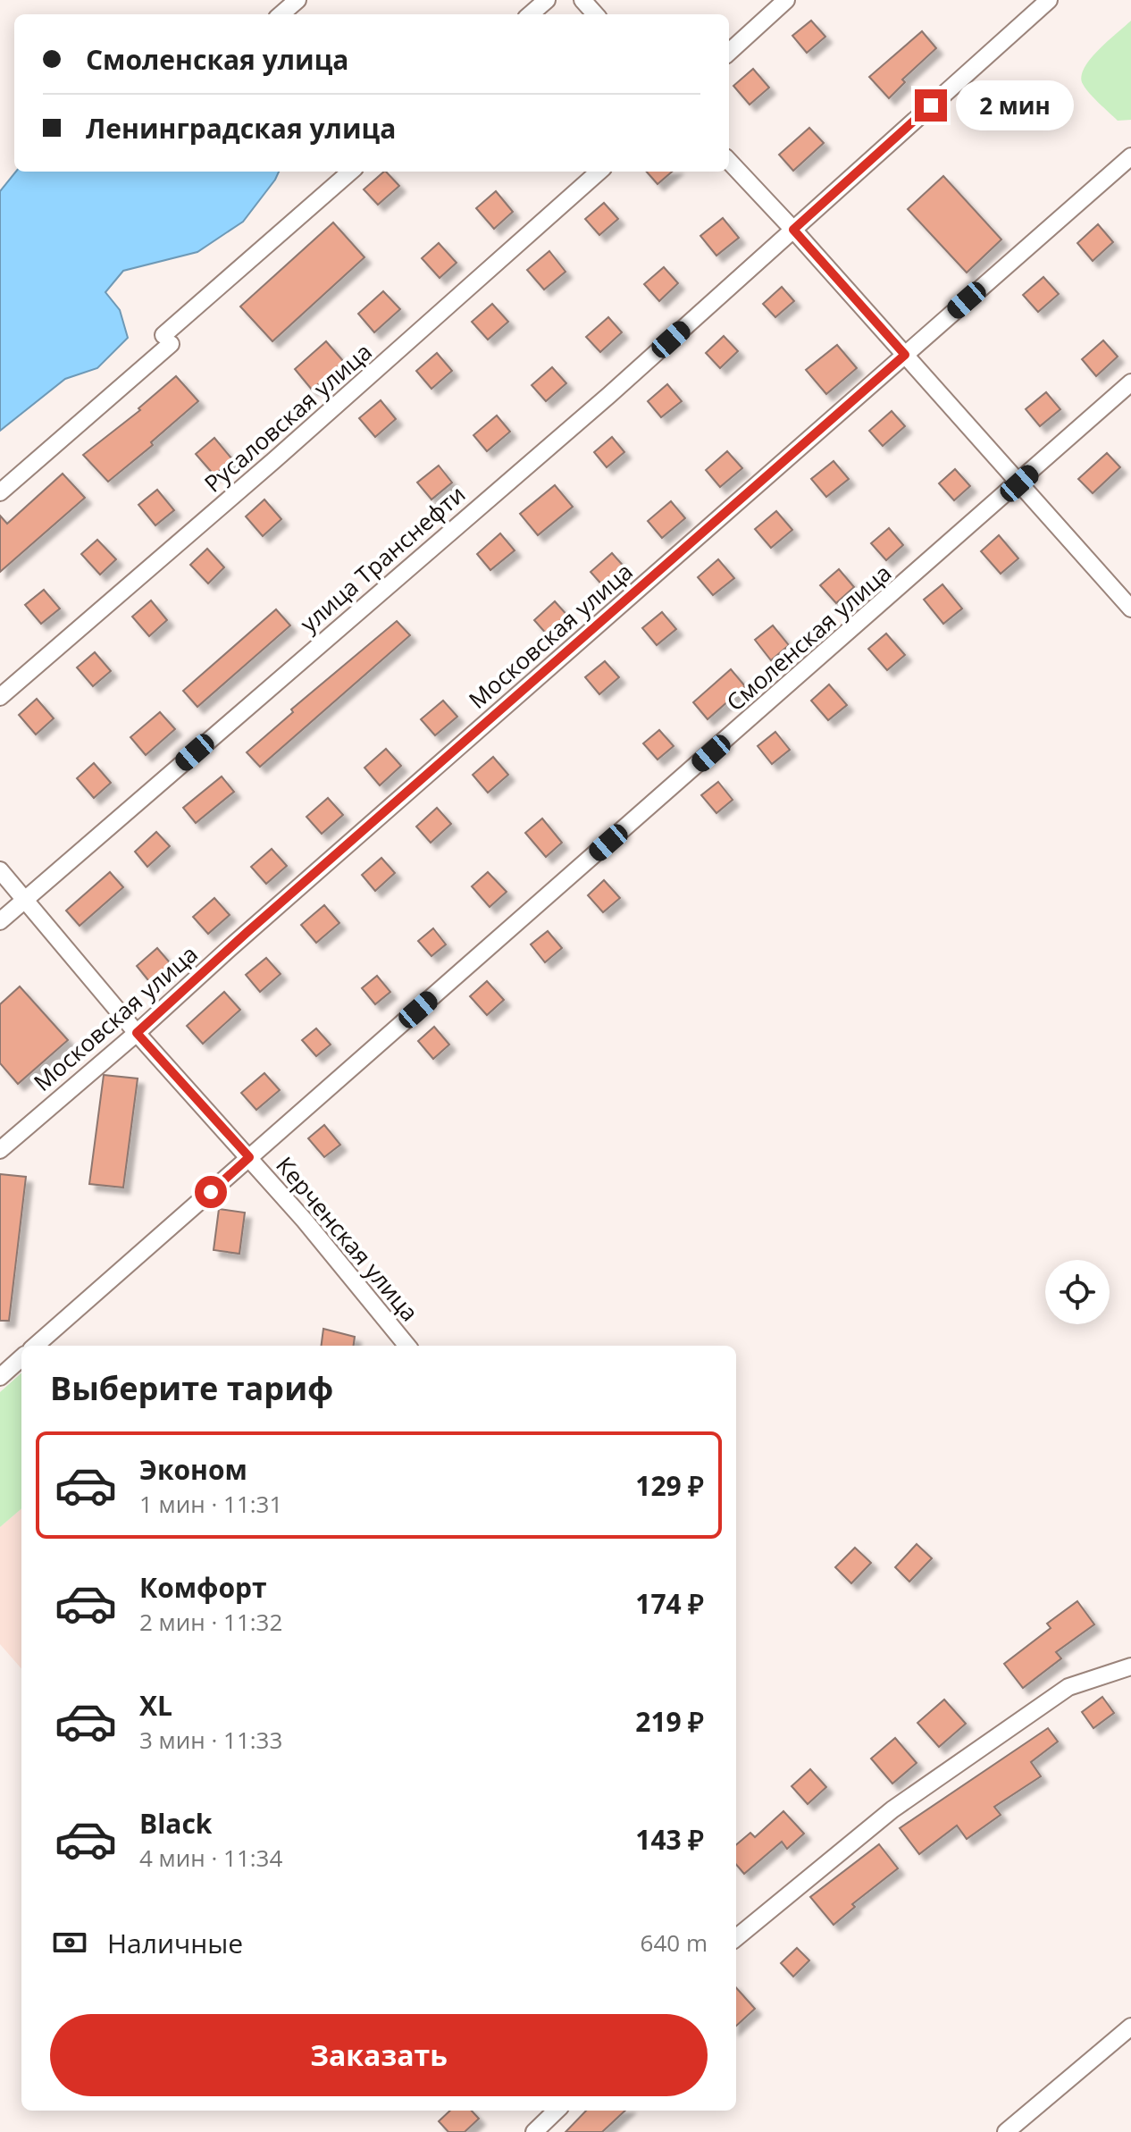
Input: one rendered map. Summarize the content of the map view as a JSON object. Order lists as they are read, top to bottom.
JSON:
{
  "streets": {
    "street": [
      "Русаловская улица",
      "улица Транснефти",
      "Московская улица",
      "Смоленская улица",
      "Керченская улица"
    ]
  },
  "crossings": [
    ["улица Транснефти", "Керченская улица"],
    ["Московская улица", "Керченская улица"],
    ["Смоленская улица", "Керченская улица"]
  ],
  "page": {
    "banner": ["Смоленская улица", "Ленинградская улица"],
    "bubble": "2 мин",
    "heading": "Выберите тариф",
    "list": [
      {
        "name": "Эконом",
        "note": "1 мин · 11:31",
        "value": "129 ₽"
      },
      {
        "name": "Комфорт",
        "note": "2 мин · 11:32",
        "value": "174 ₽"
      },
      {
        "name": "XL",
        "note": "3 мин · 11:33",
        "value": "219 ₽"
      },
      {
        "name": "Black",
        "note": "4 мин · 11:34",
        "value": "143 ₽"
      }
    ],
    "pay": ["Наличные", "640 m"],
    "buttons": "Заказать"
  }
}
